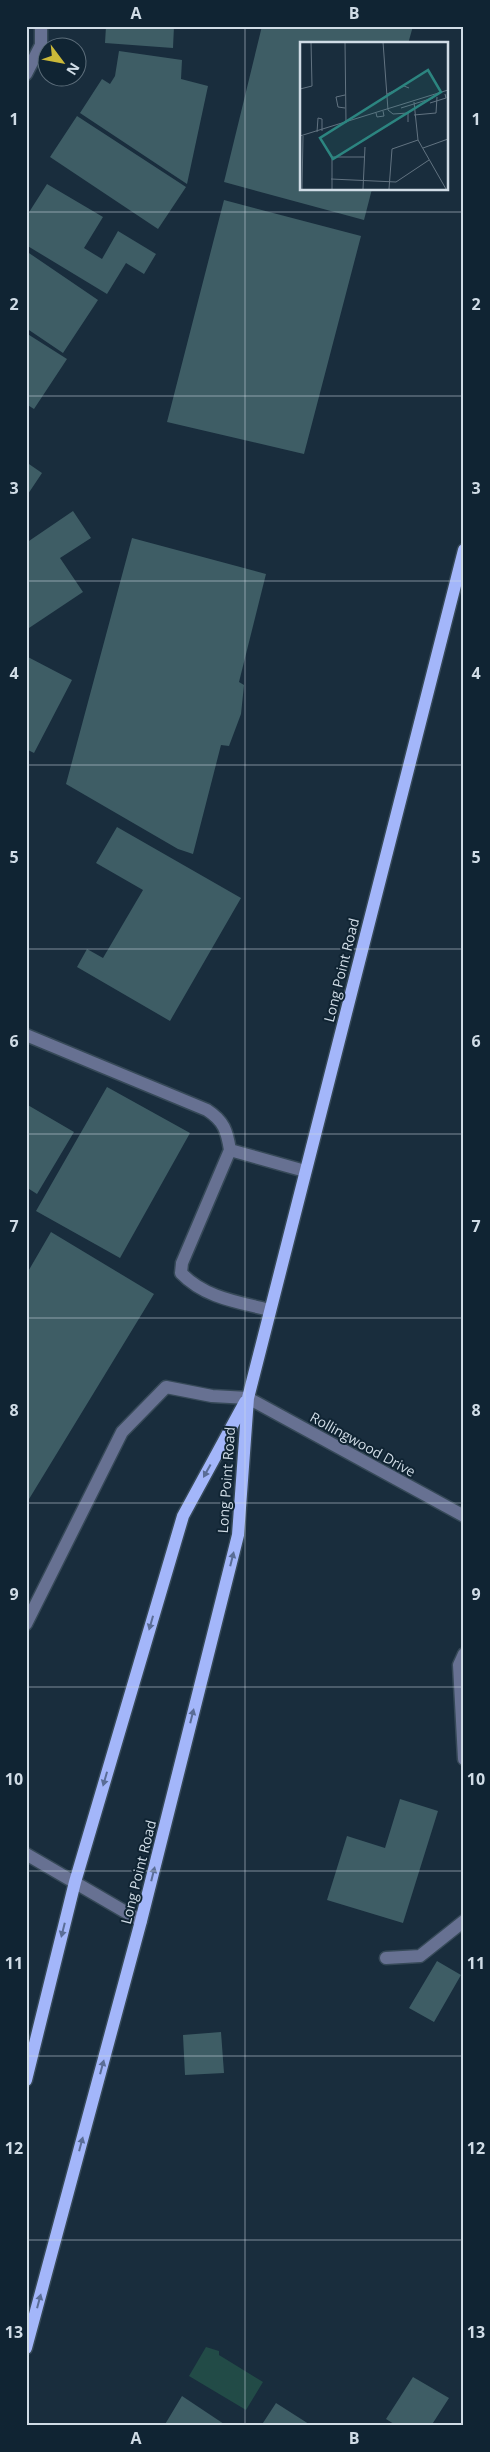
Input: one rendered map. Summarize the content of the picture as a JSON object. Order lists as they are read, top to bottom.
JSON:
{
  "streets": {
    "main road": ["Long Point Road"],
    "street": ["Rollingwood Drive"]
  },
  "crossings": [
    ["Long Point Road", "Rollingwood Drive"]
  ],
  "north": "bottom right",
  "grid": {
    "columns": ["A", "B"],
    "rows": [
      "1",
      "2",
      "3",
      "4",
      "5",
      "6",
      "7",
      "8",
      "9",
      "10",
      "11",
      "12",
      "13"
    ]
  }
}
